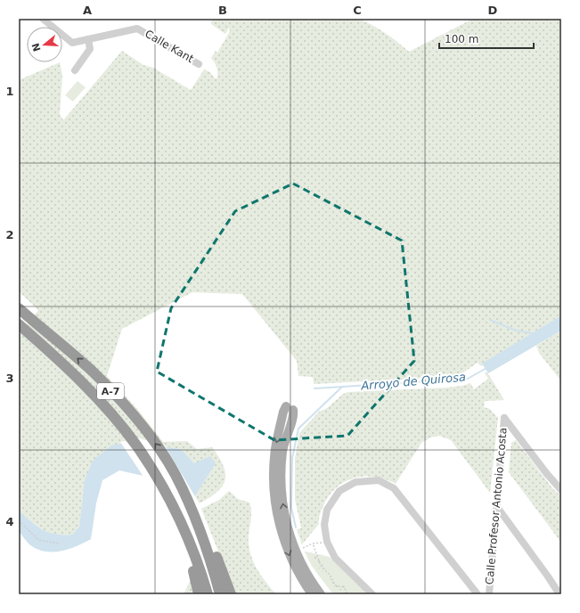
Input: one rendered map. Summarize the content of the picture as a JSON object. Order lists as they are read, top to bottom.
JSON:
{
  "streets": {
    "highway": ["A-7"],
    "street": ["Calle Kant", "Calle Profesor Antonio Acosta"]
  },
  "water": ["Arroyo de Quirosa"],
  "scale_bar": "100 m",
  "north": "left",
  "grid": {
    "columns": [
      "A",
      "B",
      "C",
      "D"
    ],
    "rows": [
      "1",
      "2",
      "3",
      "4"
    ]
  }
}
